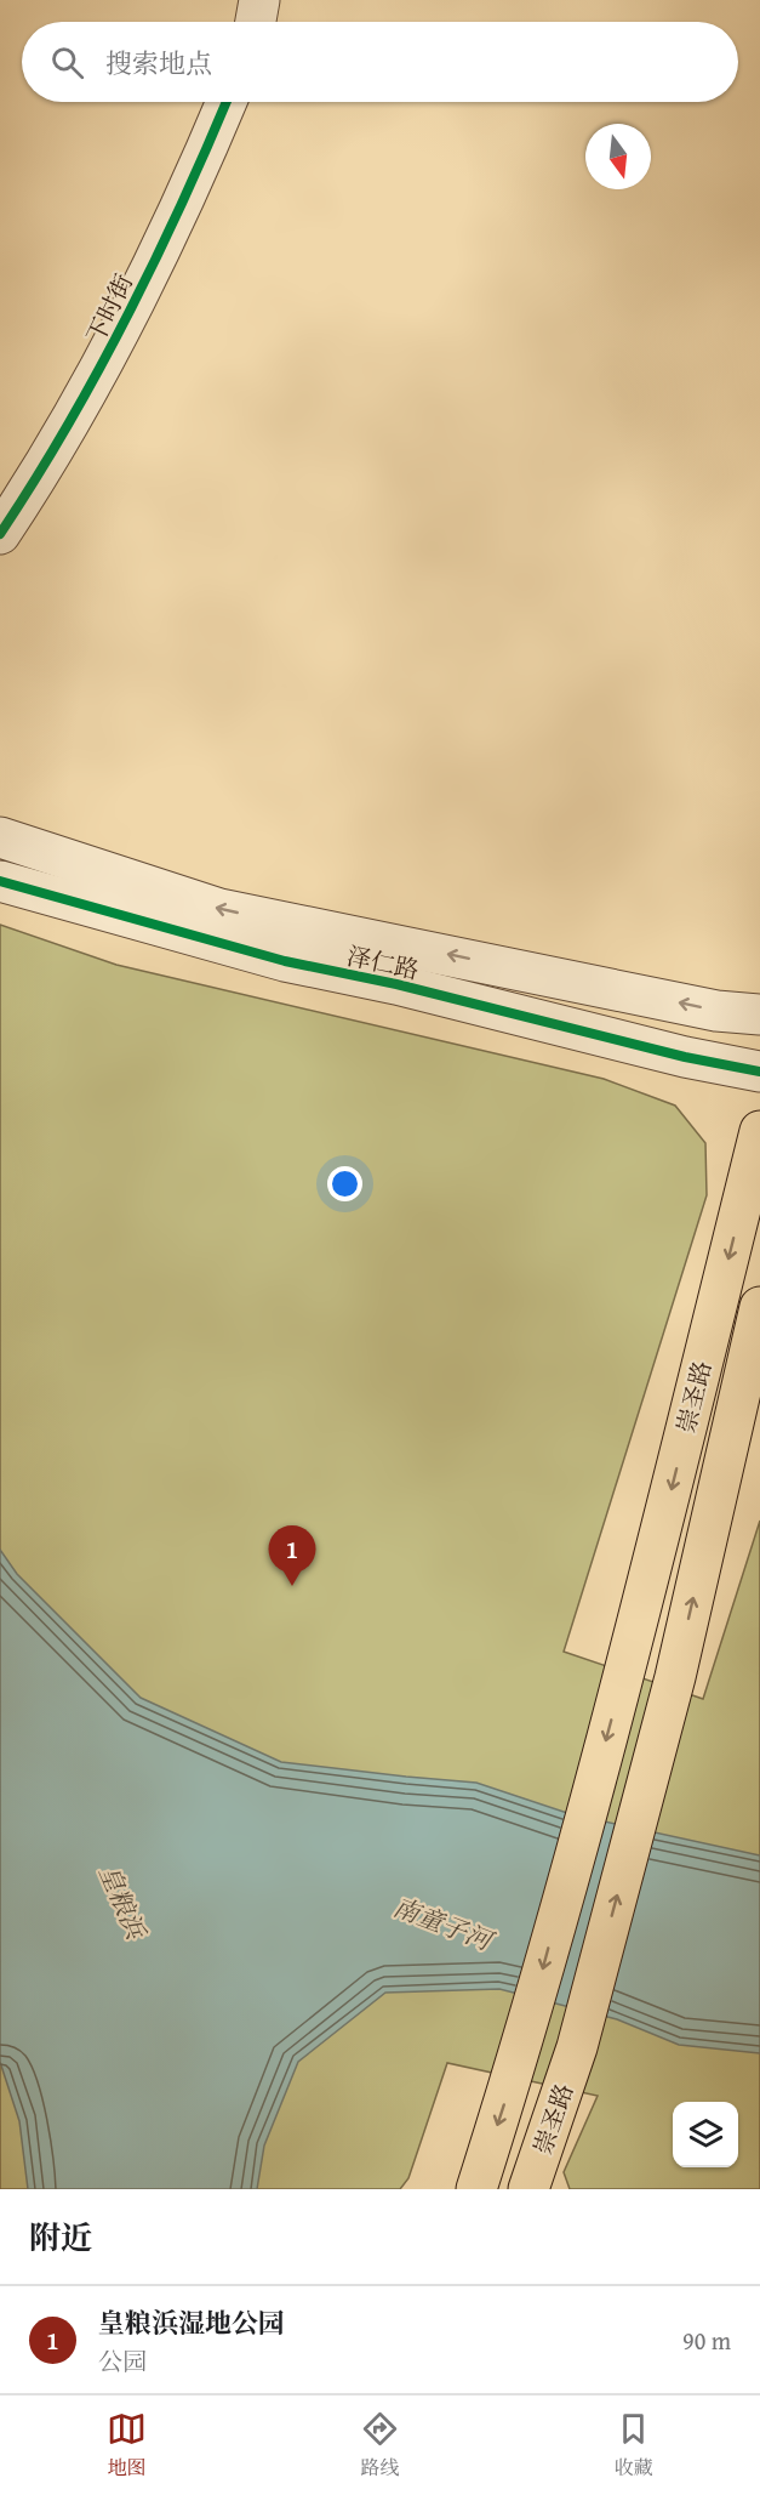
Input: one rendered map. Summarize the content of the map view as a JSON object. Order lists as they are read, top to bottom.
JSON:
{
  "streets": {
    "main road": ["崇圣路"],
    "street": ["下时街", "泽仁路"]
  },
  "water": ["皇粮浜", "南童子河"],
  "north": "bottom",
  "page": {
    "search": "搜索地点",
    "pins": "1",
    "heading": "附近",
    "list": [
      {
        "mark": "1",
        "name": "皇粮浜湿地公园",
        "note": "公园",
        "value": "90 m"
      }
    ],
    "nav": ["地图", "路线", "收藏"]
  }
}
